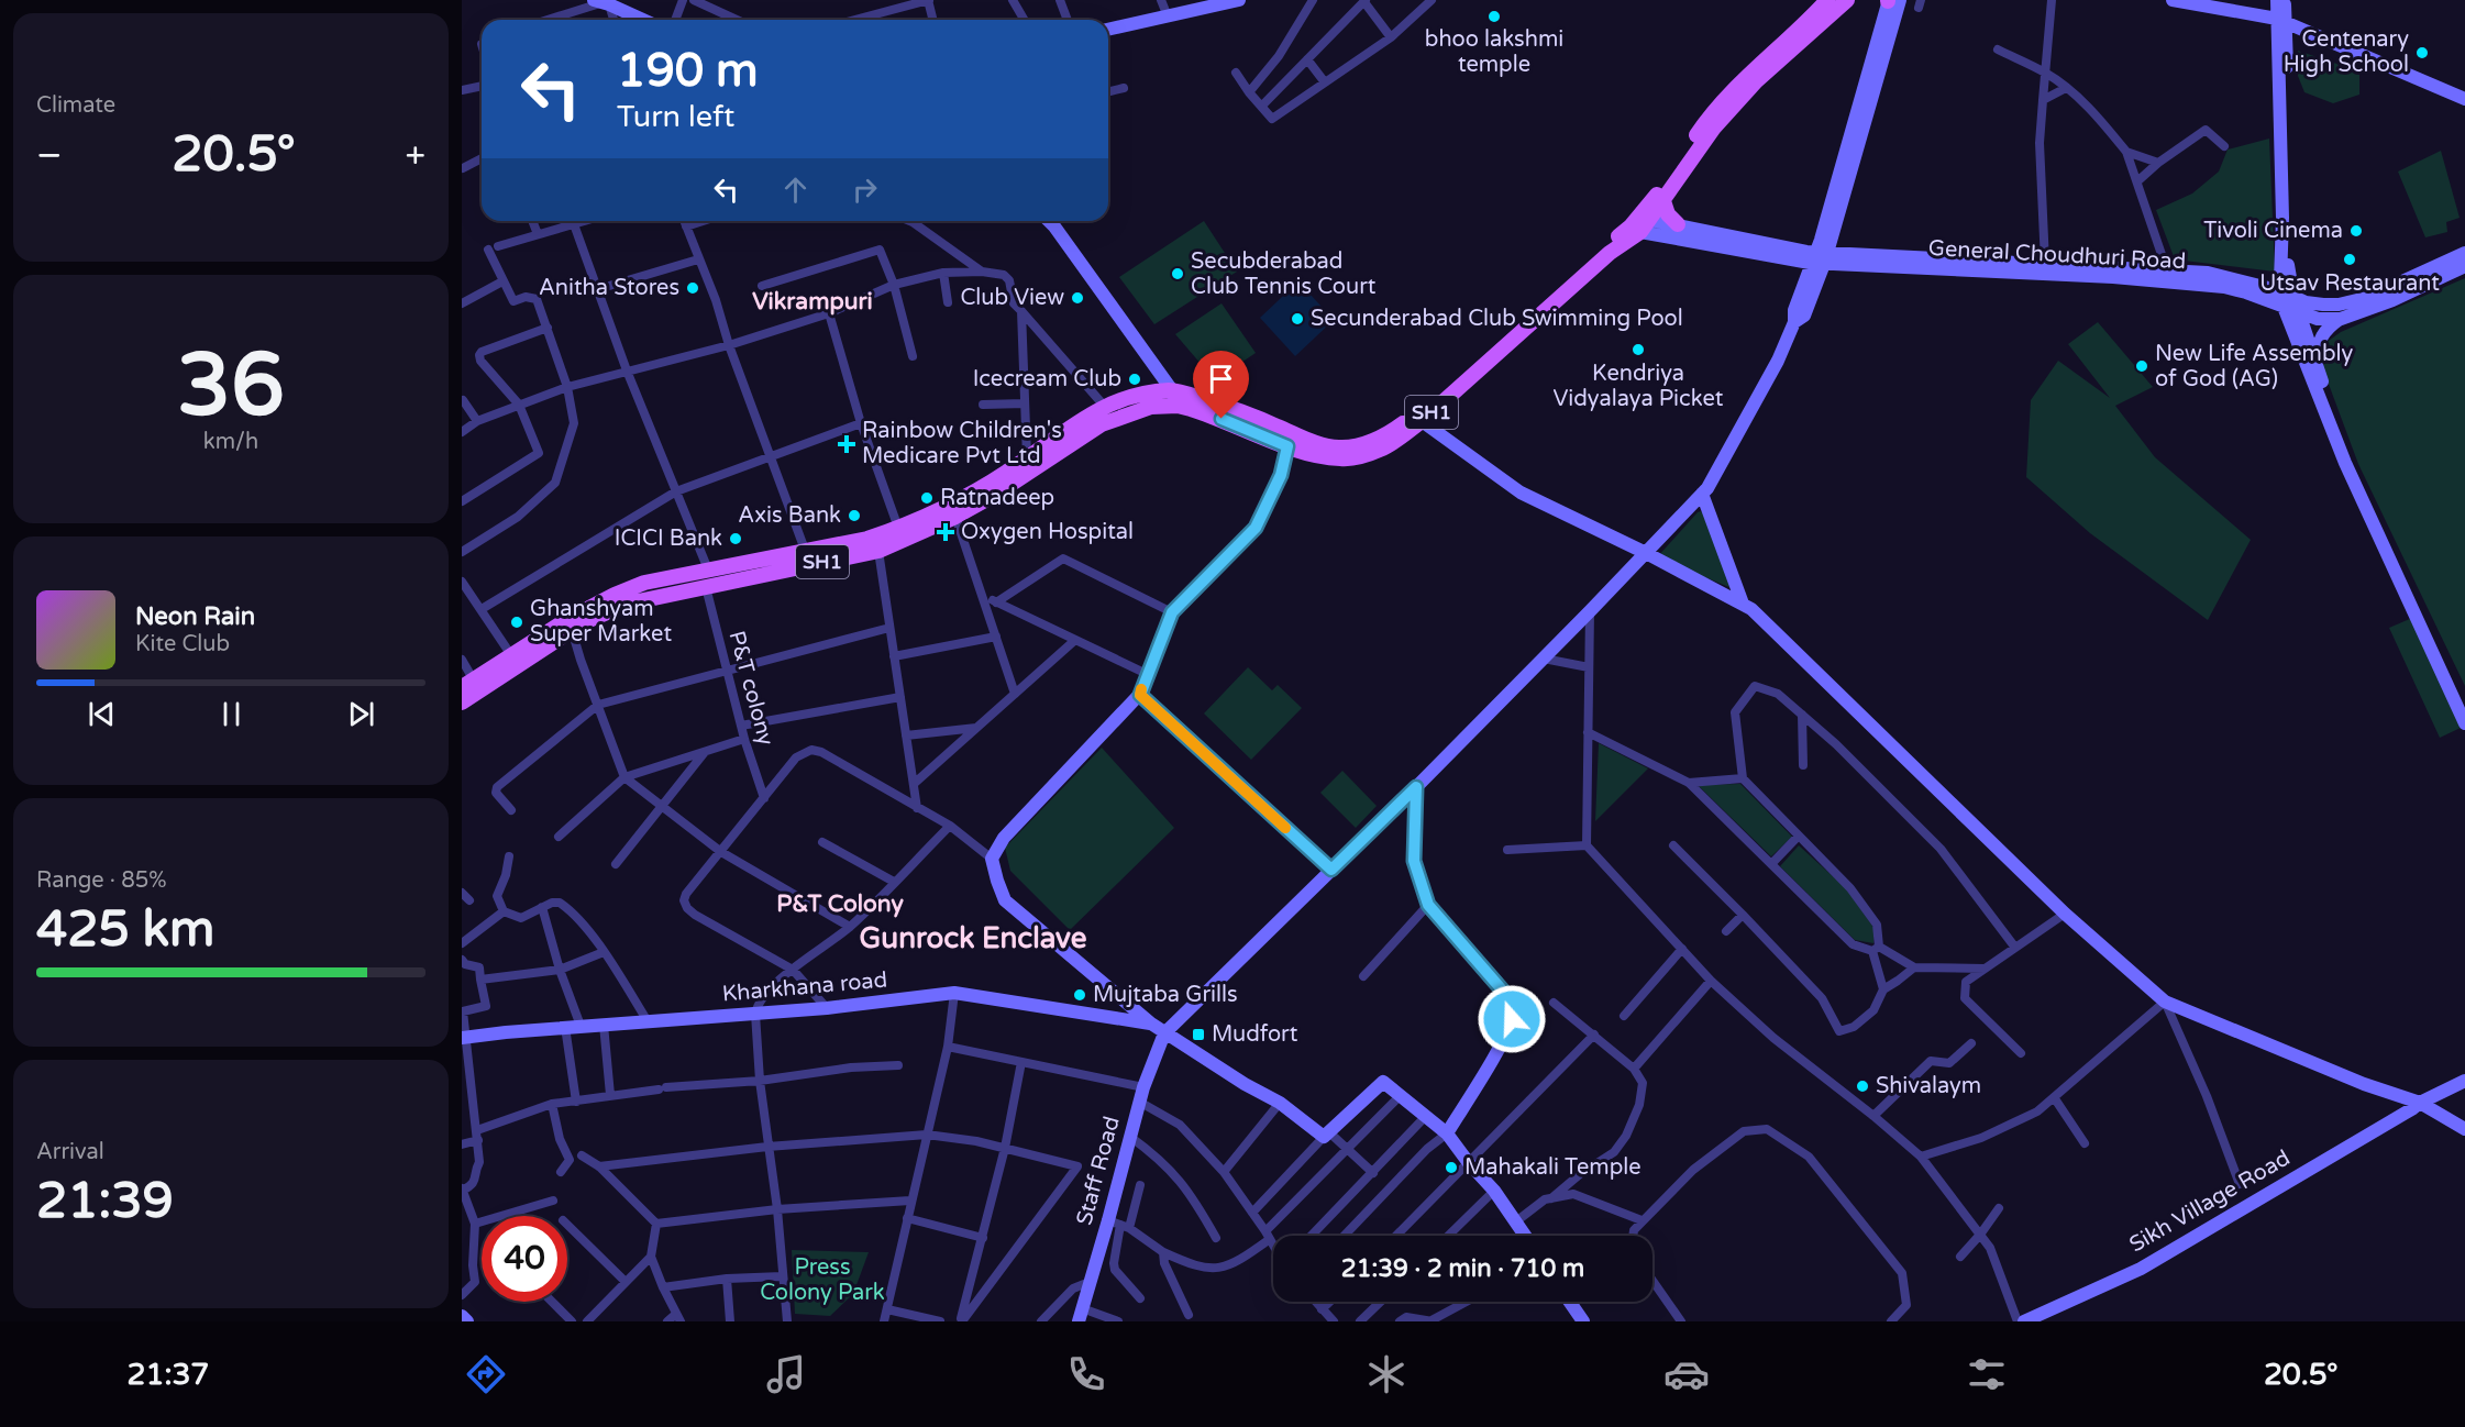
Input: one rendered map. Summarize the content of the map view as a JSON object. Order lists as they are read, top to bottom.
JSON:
{
  "streets": {
    "main road": [
      "General Choudhuri Road",
      "SH1",
      "Kharkhana road",
      "Staff Road",
      "Sikh Village Road"
    ],
    "street": ["P&T colony"]
  },
  "crossings": [
    ["SH1", "P&T colony"]
  ],
  "districts": ["Vikrampuri", "P&T Colony", "Gunrock Enclave"],
  "parks": ["Press Colony Park"],
  "places": {
    "other": [
      "bhoo lakshmi temple",
      "Centenary High School",
      "Tivoli Cinema",
      "Utsav Restaurant",
      "Secubderabad Club Tennis Court",
      "Anitha Stores",
      "Club View",
      "Secunderabad Club Swimming Pool",
      "Kendriya Vidyalaya Picket",
      "New Life Assembly of God (AG)",
      "Icecream Club",
      "Ratnadeep",
      "Axis Bank",
      "ICICI Bank",
      "Ghanshyam Super Market",
      "Mujtaba Grills",
      "Shivalaym",
      "Mahakali Temple"
    ],
    "health": ["Rainbow Children's Medicare Pvt Ltd", "Oxygen Hospital"],
    "transit": ["Mudfort"]
  },
  "page": {
    "tile": [
      "Climate",
      ["36", "km/h"],
      ["Range · 85%", "425 km"],
      ["Arrival", "21:39"]
    ],
    "turn": ["190 m", "Turn left"],
    "heat": ["−", "20.5°", "+"],
    "song": ["Neon Rain", "Kite Club"],
    "limit": "40",
    "trip": "21:39 · 2 min · 710 m",
    "tabs": ["21:37", "20.5°"]
  }
}
